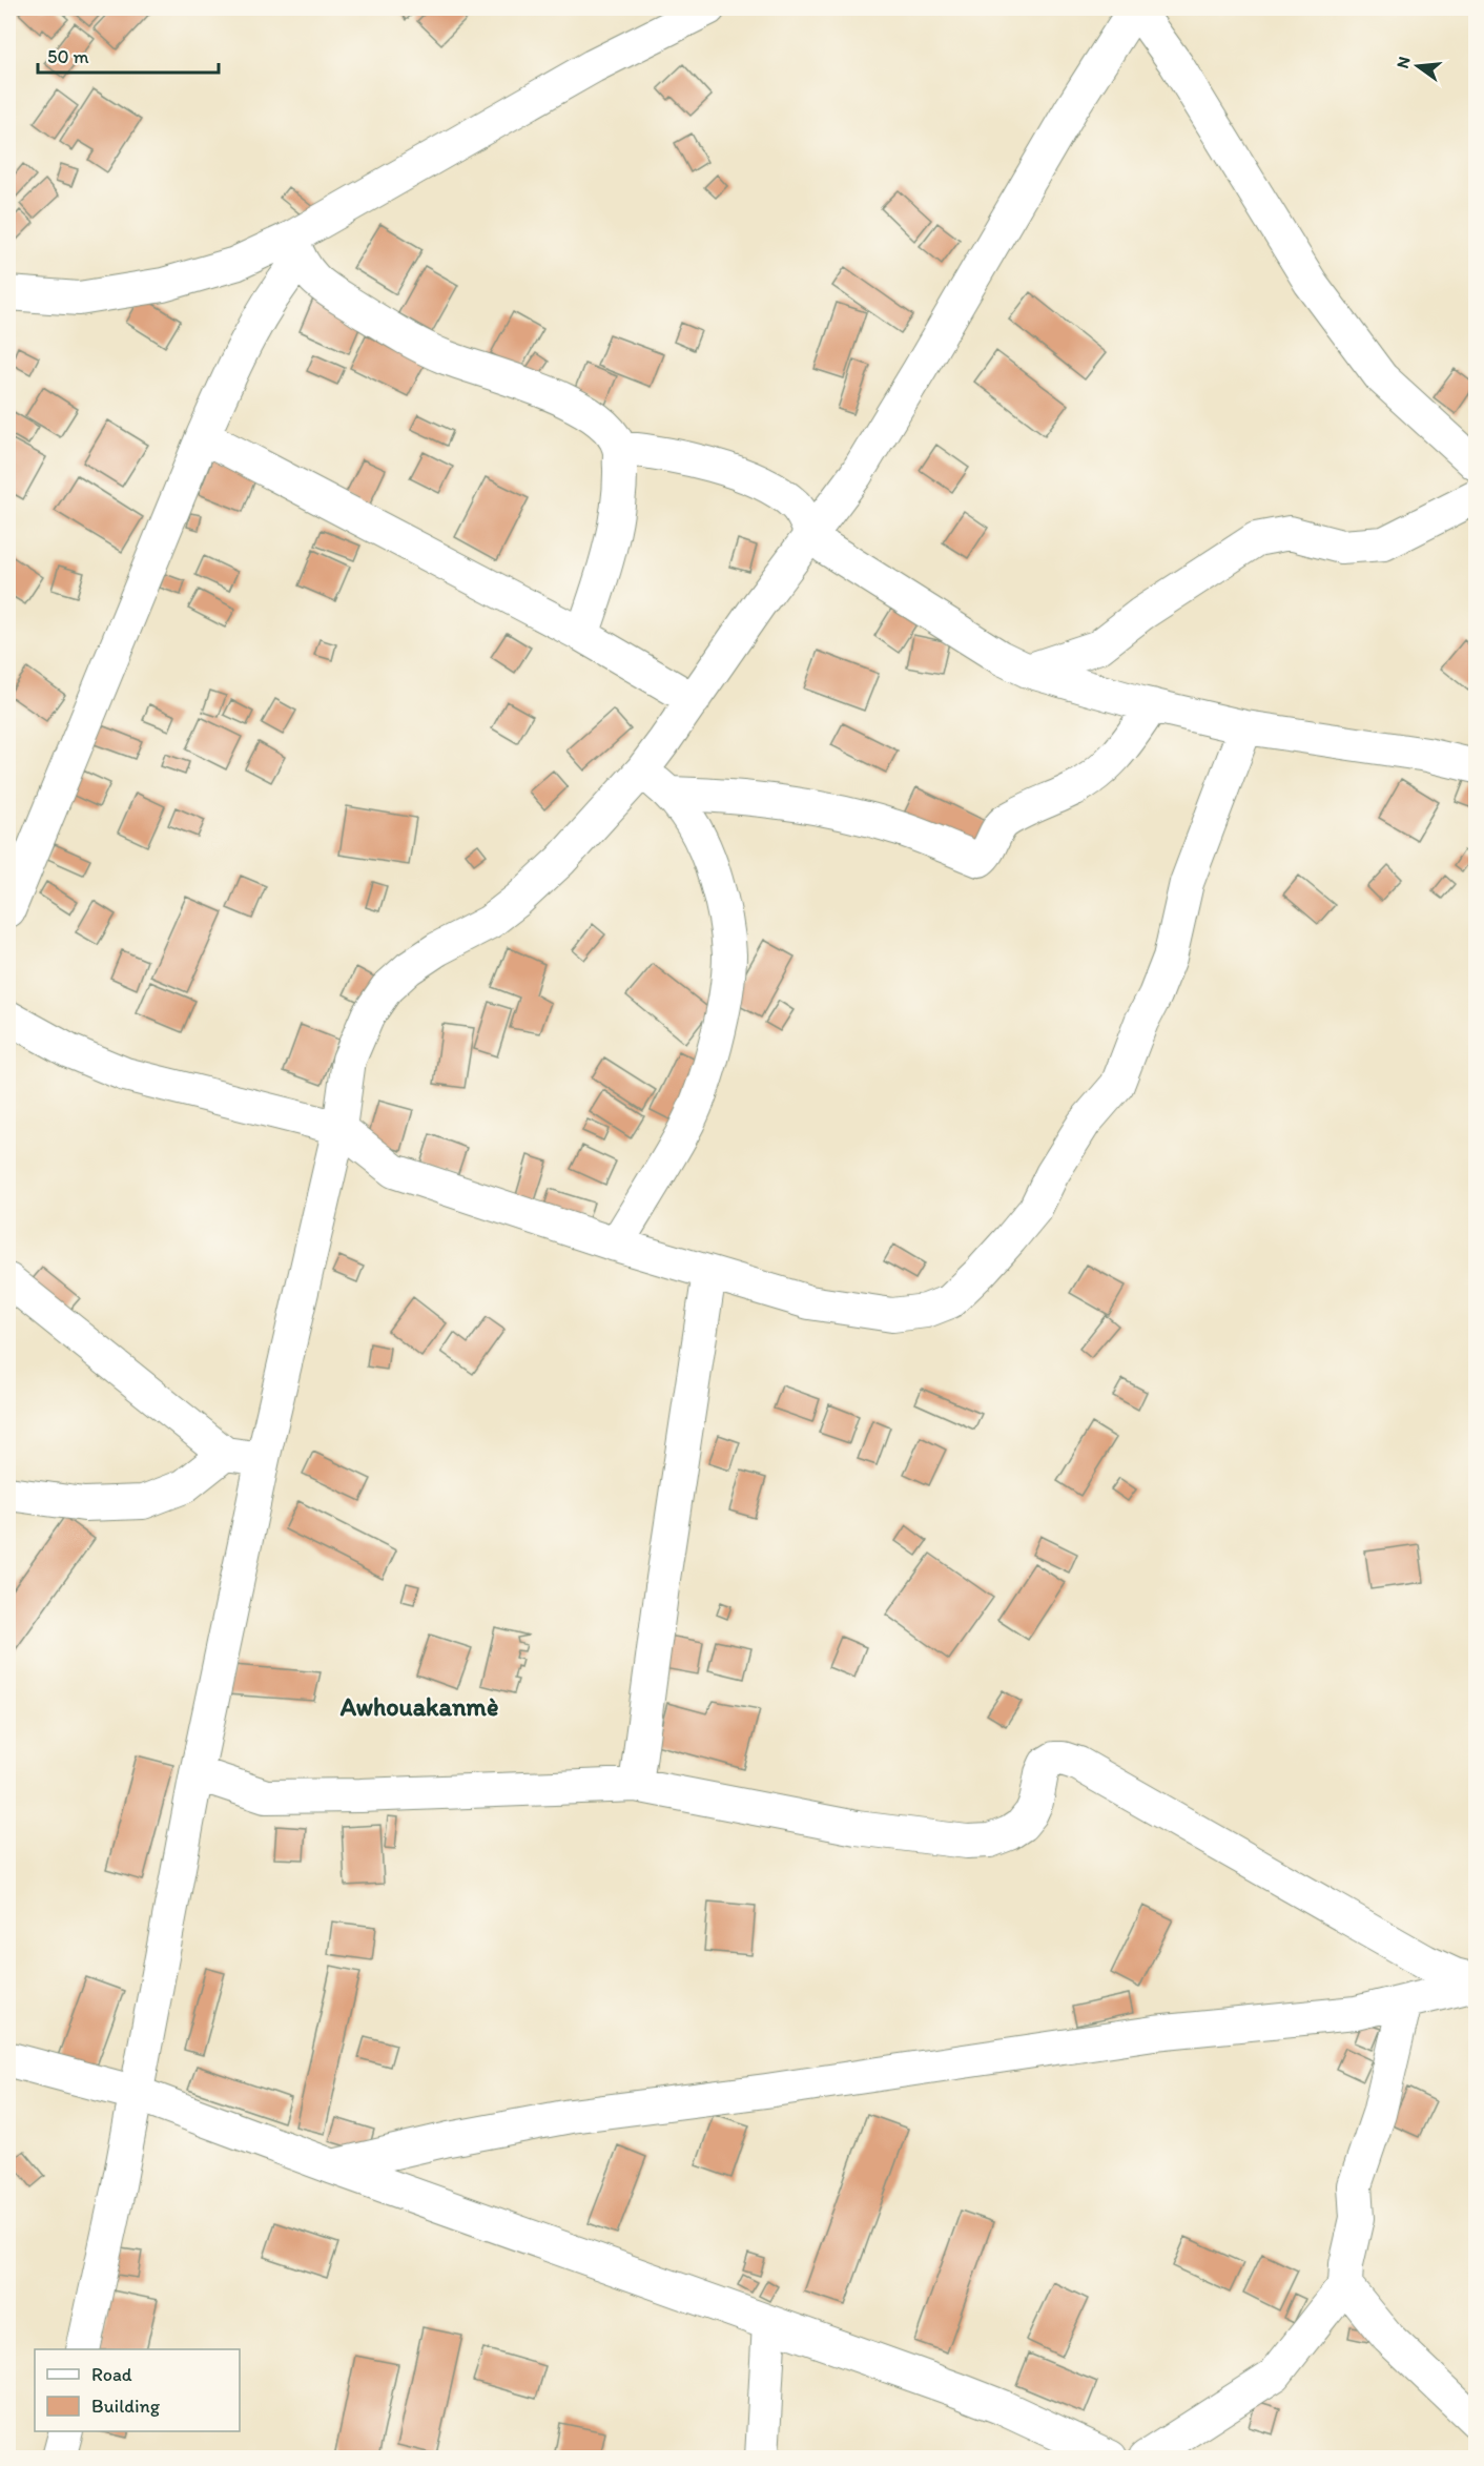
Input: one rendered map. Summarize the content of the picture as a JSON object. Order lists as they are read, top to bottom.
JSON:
{
  "districts": ["Awhouakanmè"],
  "legend": ["Road", "Building"],
  "scale_bar": "50 m",
  "north": "left"
}
